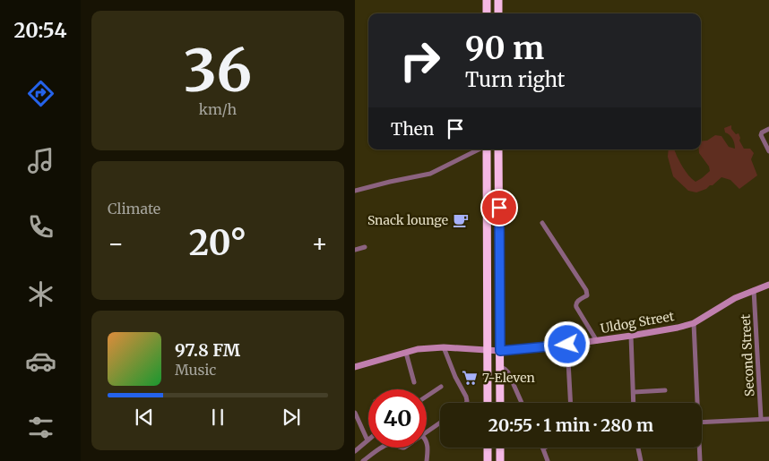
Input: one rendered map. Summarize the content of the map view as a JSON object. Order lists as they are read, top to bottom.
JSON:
{
  "streets": {
    "street": ["Uldog Street", "Second Street"]
  },
  "crossings": [
    ["Uldog Street", "Second Street"]
  ],
  "places": {
    "cafe": ["Snack lounge"],
    "supermarket": ["7-Eleven"]
  },
  "page": {
    "tabs": "20:54",
    "tile": [
      ["36", "km/h"],
      "Climate"
    ],
    "turn": ["90 m", "Turn right"],
    "then": "Then",
    "heat": ["−", "20°", "+"],
    "song": ["97.8 FM", "Music"],
    "limit": "40",
    "trip": "20:55 · 1 min · 280 m"
  }
}
